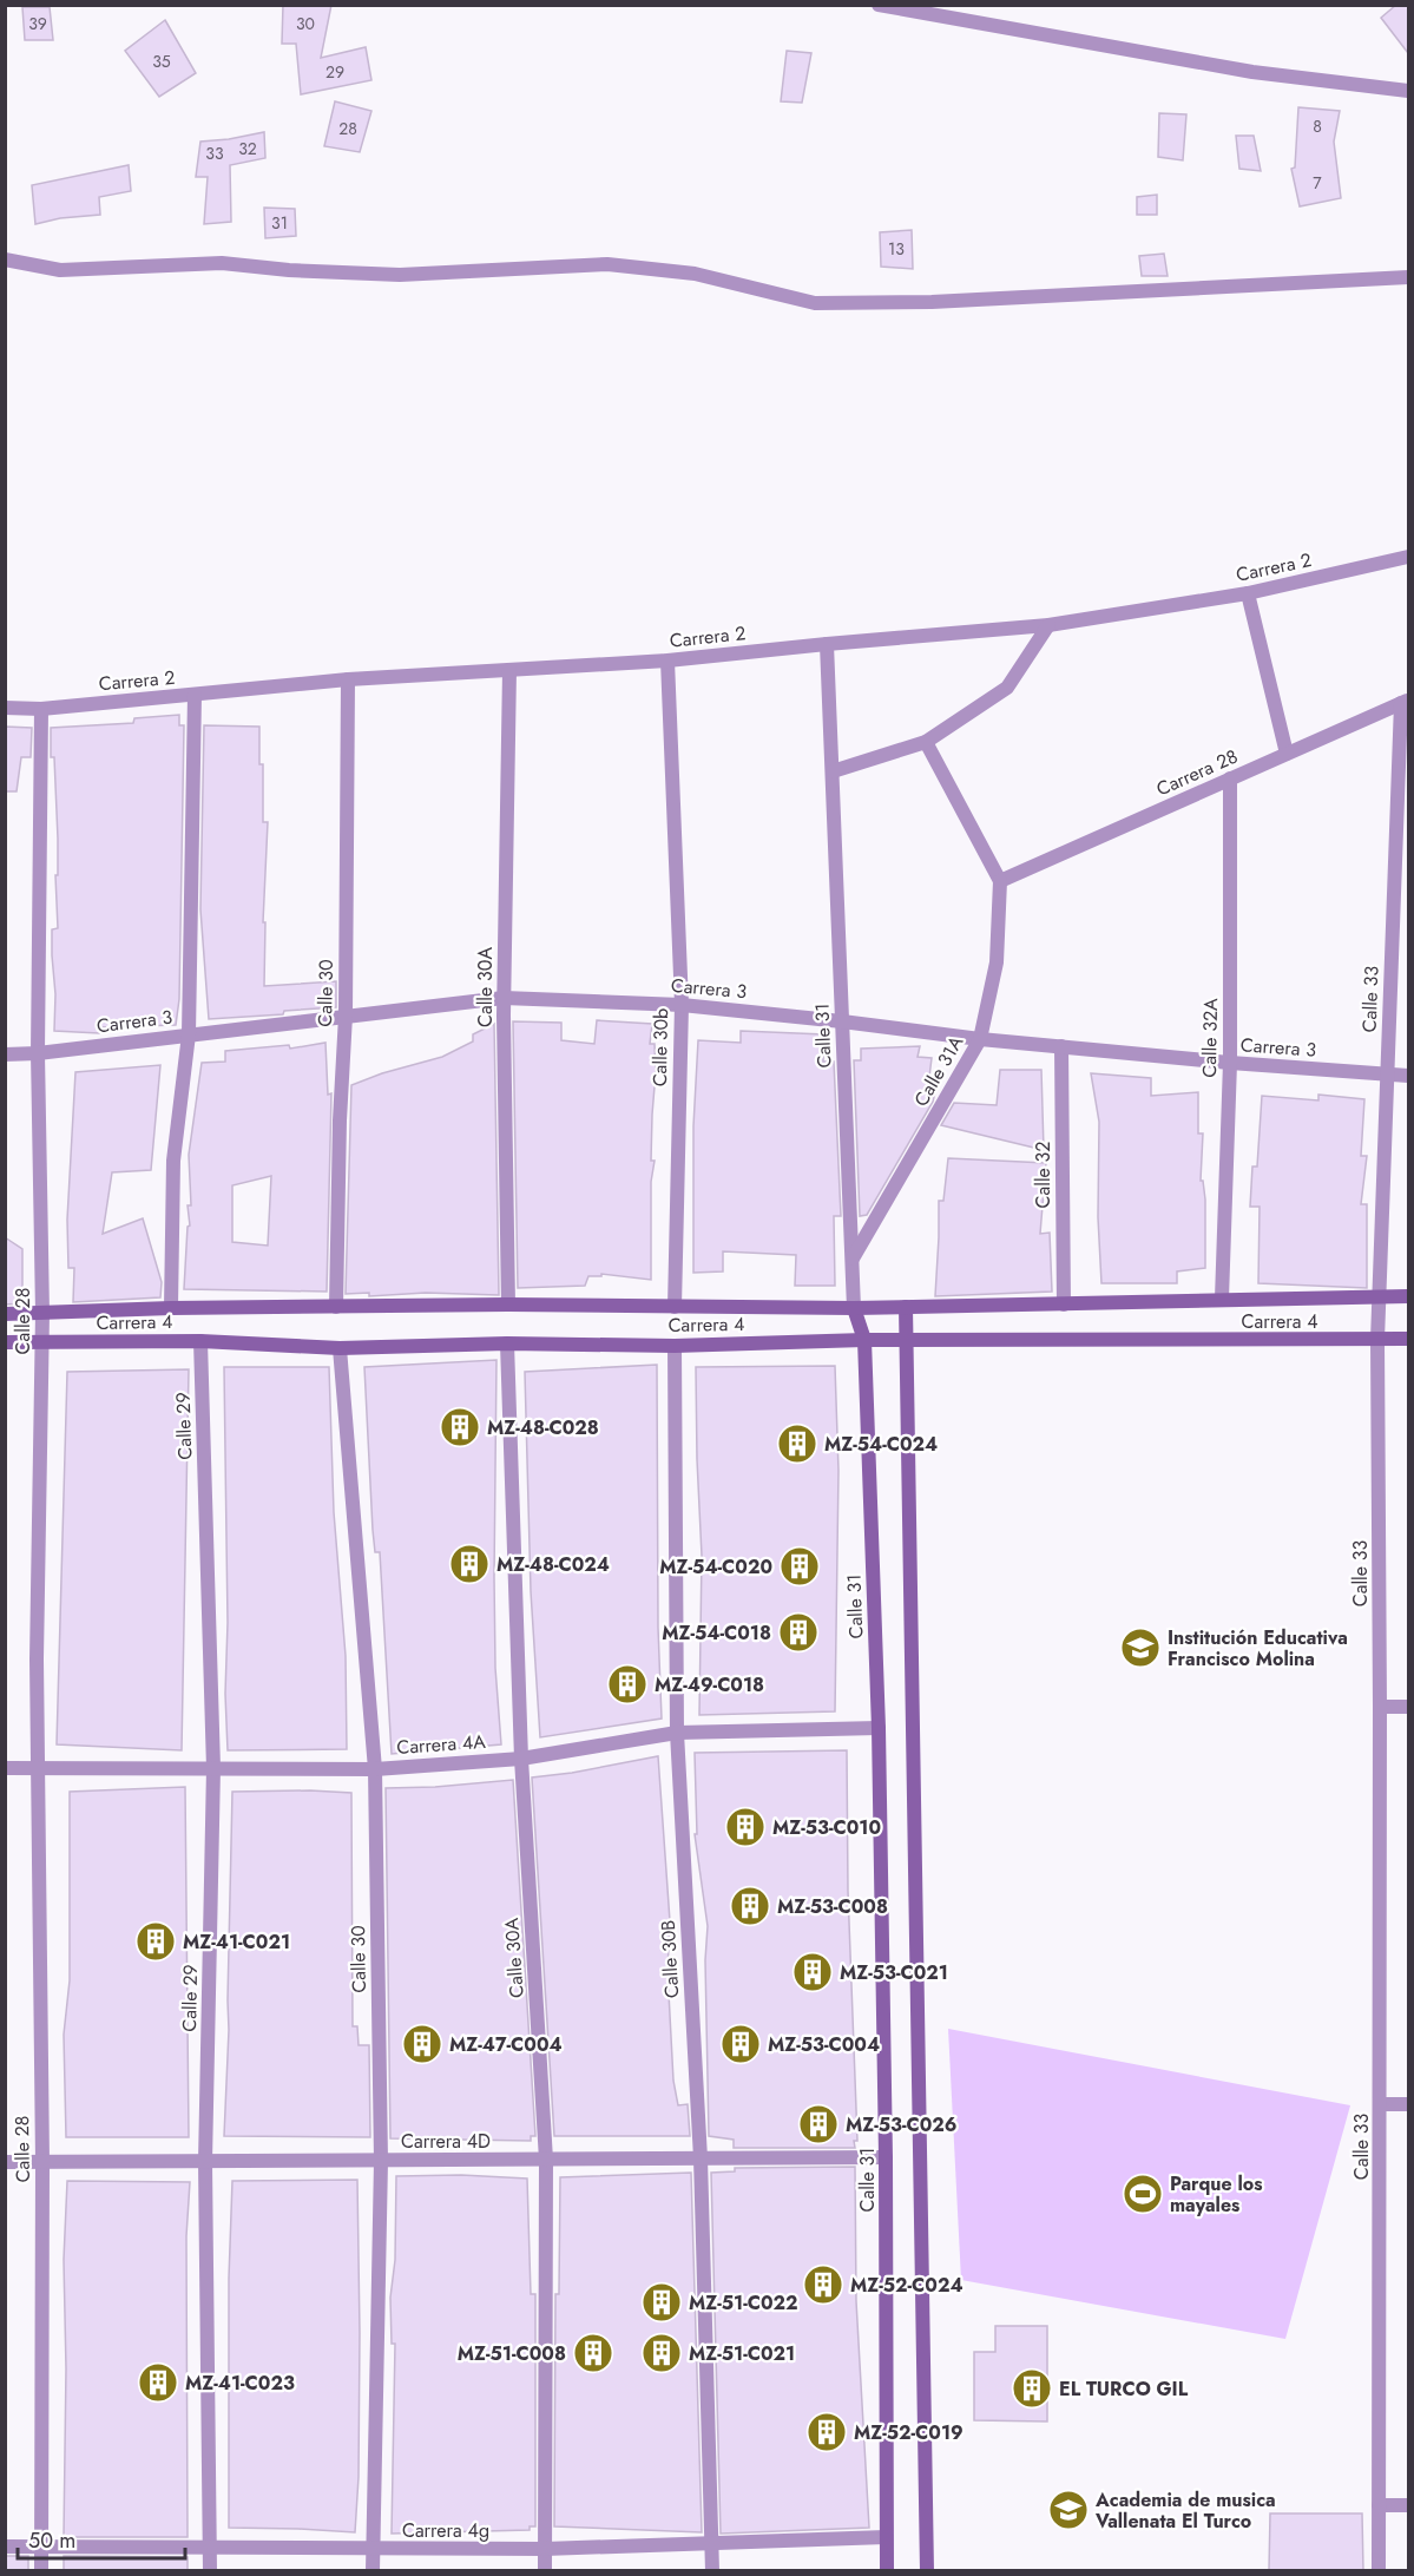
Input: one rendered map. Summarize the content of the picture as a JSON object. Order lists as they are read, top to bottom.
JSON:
{
  "streets": {
    "main road": ["Calle 31", "Carrera 4"],
    "street": [
      "Carrera 2",
      "Carrera 28",
      "Calle 30A",
      "Carrera 3",
      "Calle 30",
      "Calle 33",
      "Calle 32A",
      "Calle 30b",
      "Calle 31A",
      "Calle 32",
      "Calle 28",
      "Calle 29",
      "Carrera 4A",
      "Calle 30B",
      "Carrera 4D",
      "Carrera 4g"
    ]
  },
  "crossings": [
    ["Carrera 2", "Calle 30A"],
    ["Carrera 2", "Calle 30"],
    ["Carrera 2", "Calle 31"],
    ["Carrera 2", "Calle 30b"],
    ["Carrera 2", "Calle 28"],
    ["Carrera 28", "Calle 33"],
    ["Carrera 28", "Calle 32A"],
    ["Carrera 28", "Calle 31A"],
    ["Calle 30A", "Carrera 3"],
    ["Calle 30A", "Carrera 4"],
    ["Calle 30A", "Carrera 4A"],
    ["Calle 30A", "Carrera 4D"],
    ["Calle 30A", "Carrera 4g"],
    ["Carrera 3", "Calle 30"],
    ["Carrera 3", "Calle 33"],
    ["Carrera 3", "Calle 31"],
    ["Carrera 3", "Calle 32A"],
    ["Carrera 3", "Calle 30b"],
    ["Carrera 3", "Calle 31A"],
    ["Carrera 3", "Calle 32"],
    ["Carrera 3", "Calle 28"],
    ["Calle 30", "Carrera 4"],
    ["Calle 30", "Carrera 4A"],
    ["Calle 30", "Carrera 4D"],
    ["Calle 30", "Carrera 4g"],
    ["Calle 33", "Carrera 4"],
    ["Calle 31", "Calle 31A"],
    ["Calle 31", "Carrera 4"],
    ["Calle 31", "Carrera 4A"],
    ["Calle 31", "Carrera 4D"],
    ["Calle 31", "Carrera 4g"],
    ["Calle 32A", "Carrera 4"],
    ["Calle 30b", "Carrera 4"],
    ["Calle 32", "Carrera 4"],
    ["Calle 28", "Carrera 4"],
    ["Calle 28", "Carrera 4A"],
    ["Calle 28", "Carrera 4D"],
    ["Calle 28", "Carrera 4g"],
    ["Carrera 4", "Calle 29"],
    ["Carrera 4", "Calle 30B"],
    ["Calle 29", "Carrera 4A"],
    ["Calle 29", "Carrera 4D"],
    ["Calle 29", "Carrera 4g"],
    ["Carrera 4A", "Calle 30B"],
    ["Calle 30B", "Carrera 4D"],
    ["Calle 30B", "Carrera 4g"]
  ],
  "places": {
    "building": [
      "MZ-48-C028",
      "MZ-54-C024",
      "MZ-48-C024",
      "MZ-54-C020",
      "MZ-54-C018",
      "MZ-49-C018",
      "MZ-53-C010",
      "MZ-53-C008",
      "MZ-41-C021",
      "MZ-53-C021",
      "MZ-47-C004",
      "MZ-53-C004",
      "MZ-53-C026",
      "MZ-52-C024",
      "MZ-51-C022",
      "MZ-51-C008",
      "MZ-51-C021",
      "MZ-41-C023",
      "EL TURCO GIL",
      "MZ-52-C019"
    ],
    "school or university": ["Institución Educativa Francisco Molina", "Academia de musica Vallenata El Turco"],
    "sports": ["Parque los mayales"]
  },
  "house_numbers": [
    "39",
    "30",
    "35",
    "29",
    "8",
    "28",
    "32",
    "33",
    "7",
    "31",
    "13"
  ],
  "scale_bar": "50 m"
}
